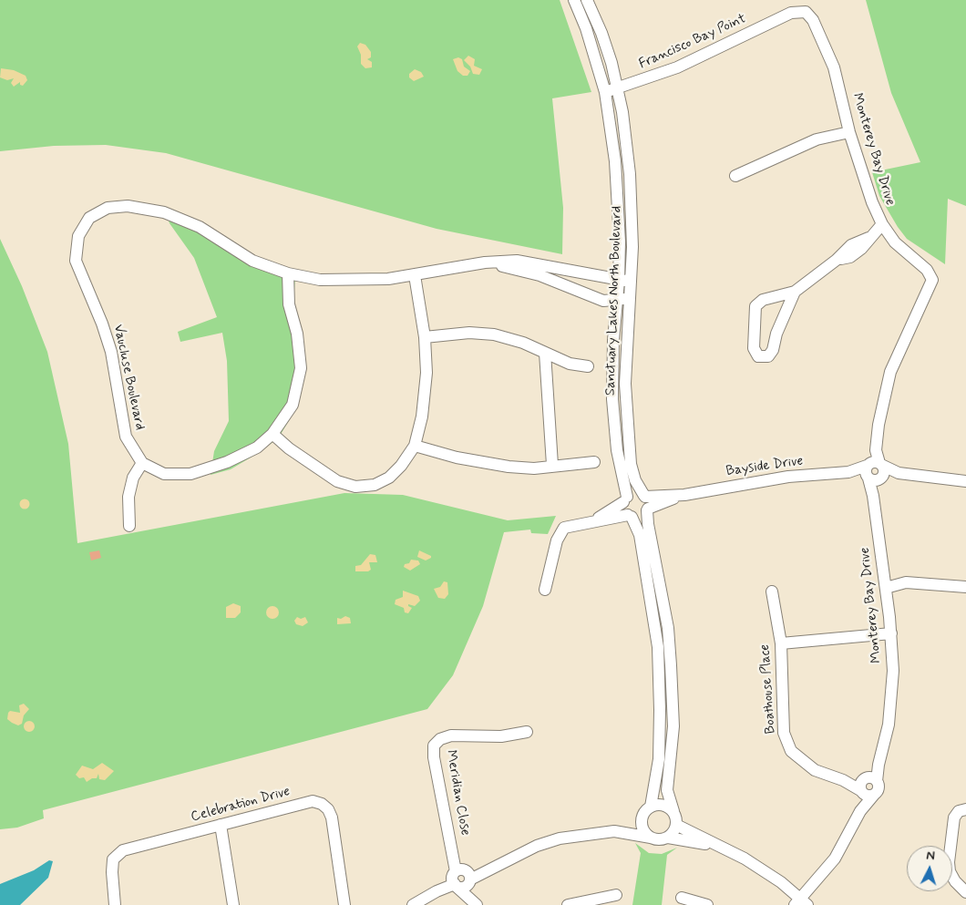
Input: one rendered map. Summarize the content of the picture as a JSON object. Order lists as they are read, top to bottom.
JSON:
{
  "streets": {
    "street": [
      "Francisco Bay Point",
      "Monterey Bay Drive",
      "Sanctuary Lakes North Boulevard",
      "Vaucluse Boulevard",
      "Bayside Drive",
      "Boathouse Place",
      "Meridian Close",
      "Celebration Drive"
    ]
  },
  "crossings": [
    ["Francisco Bay Point", "Monterey Bay Drive"],
    ["Francisco Bay Point", "Sanctuary Lakes North Boulevard"],
    ["Monterey Bay Drive", "Bayside Drive"],
    ["Monterey Bay Drive", "Boathouse Place"],
    ["Sanctuary Lakes North Boulevard", "Vaucluse Boulevard"],
    ["Sanctuary Lakes North Boulevard", "Bayside Drive"]
  ],
  "north": "top"
}
